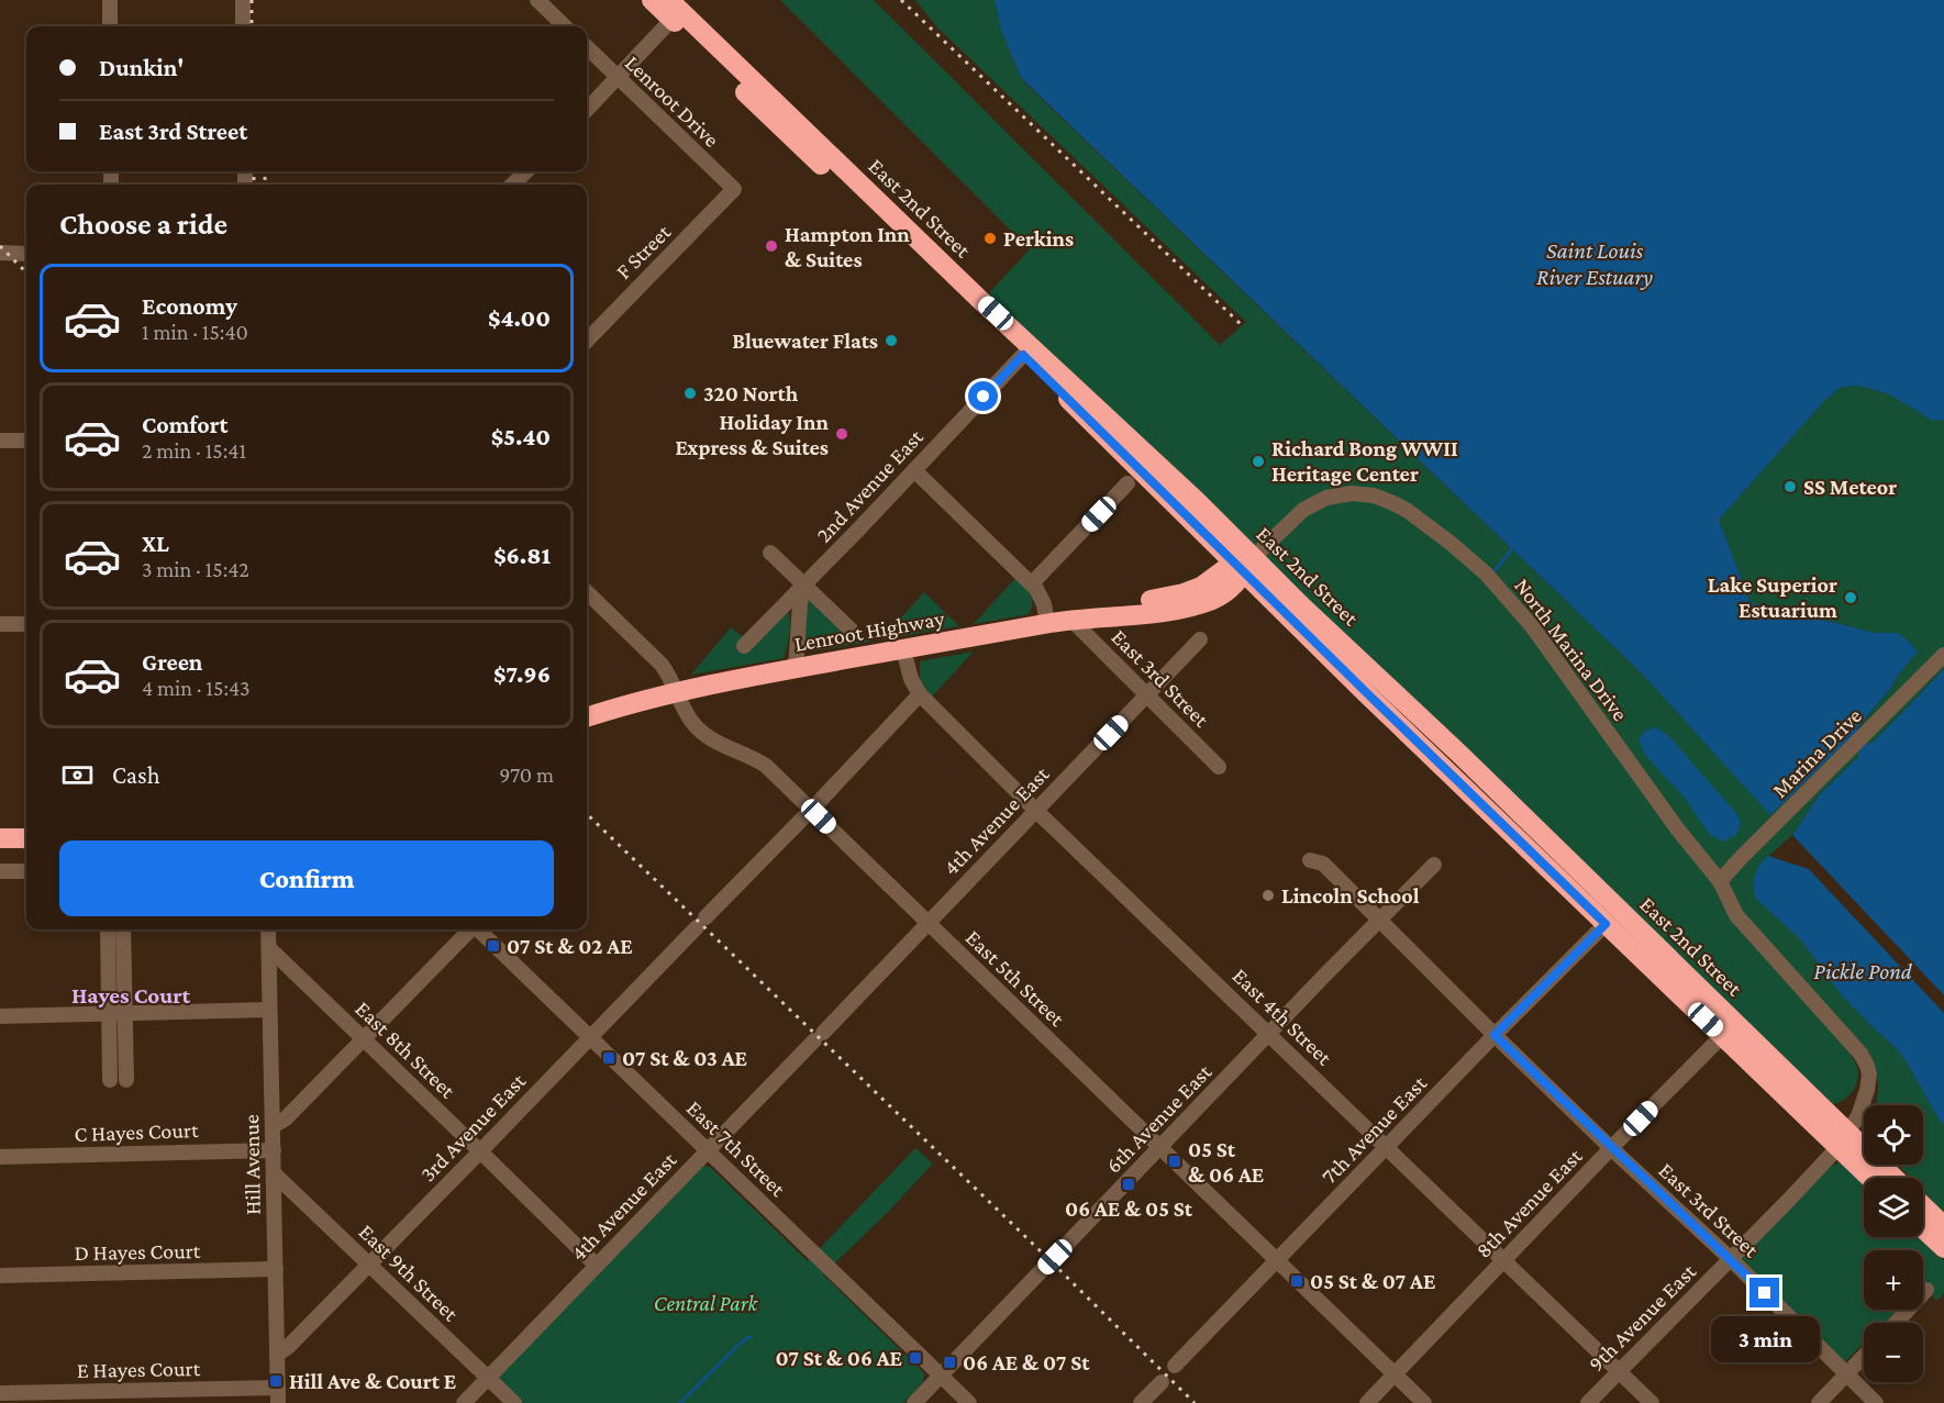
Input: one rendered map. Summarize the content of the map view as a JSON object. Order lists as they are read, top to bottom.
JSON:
{
  "streets": {
    "highway": ["East 2nd Street", "Lenroot Highway"],
    "street": [
      "Lenroot Drive",
      "F Street",
      "2nd Avenue East",
      "North Marina Drive",
      "East 3rd Street",
      "Marina Drive",
      "4th Avenue East",
      "East 5th Street",
      "East 4th Street",
      "East 8th Street",
      "6th Avenue East",
      "3rd Avenue East",
      "7th Avenue East",
      "C Hayes Court",
      "East 7th Street",
      "Hill Avenue",
      "8th Avenue East",
      "D Hayes Court",
      "East 9th Street",
      "9th Avenue East",
      "E Hayes Court"
    ]
  },
  "crossings": [
    ["Lenroot Drive", "F Street"],
    ["East 2nd Street", "2nd Avenue East"],
    ["East 2nd Street", "Lenroot Highway"],
    ["East 2nd Street", "North Marina Drive"],
    ["East 2nd Street", "7th Avenue East"],
    ["East 2nd Street", "8th Avenue East"],
    ["East 2nd Street", "9th Avenue East"],
    ["Lenroot Highway", "North Marina Drive"],
    ["Lenroot Highway", "East 3rd Street"],
    ["Lenroot Highway", "East 5th Street"],
    ["Lenroot Highway", "East 4th Street"],
    ["North Marina Drive", "Marina Drive"],
    ["North Marina Drive", "9th Avenue East"],
    ["East 3rd Street", "4th Avenue East"],
    ["East 3rd Street", "6th Avenue East"],
    ["East 3rd Street", "7th Avenue East"],
    ["East 3rd Street", "8th Avenue East"],
    ["East 3rd Street", "9th Avenue East"],
    ["4th Avenue East", "East 5th Street"],
    ["4th Avenue East", "East 4th Street"],
    ["4th Avenue East", "East 8th Street"],
    ["4th Avenue East", "East 7th Street"],
    ["4th Avenue East", "East 9th Street"],
    ["East 5th Street", "6th Avenue East"],
    ["East 5th Street", "3rd Avenue East"],
    ["East 5th Street", "7th Avenue East"],
    ["East 5th Street", "8th Avenue East"],
    ["East 4th Street", "6th Avenue East"],
    ["East 4th Street", "3rd Avenue East"],
    ["East 4th Street", "7th Avenue East"],
    ["East 4th Street", "8th Avenue East"],
    ["East 4th Street", "9th Avenue East"],
    ["East 8th Street", "3rd Avenue East"],
    ["East 8th Street", "Hill Avenue"],
    ["6th Avenue East", "East 7th Street"],
    ["3rd Avenue East", "East 7th Street"],
    ["3rd Avenue East", "Hill Avenue"],
    ["3rd Avenue East", "East 9th Street"],
    ["C Hayes Court", "Hill Avenue"],
    ["Hill Avenue", "D Hayes Court"],
    ["Hill Avenue", "East 9th Street"],
    ["Hill Avenue", "E Hayes Court"]
  ],
  "districts": ["Hayes Court"],
  "water": ["Saint Louis River Estuary", "Pickle Pond"],
  "parks": ["Central Park"],
  "places": {
    "other": [
      "Perkins",
      "Hampton Inn & Suites",
      "Bluewater Flats",
      "320 North",
      "Holiday Inn Express & Suites",
      "Richard Bong WWII Heritage Center",
      "SS Meteor",
      "Lake Superior Estuarium",
      "Lincoln School"
    ],
    "transit": [
      "07 St & 02 AE",
      "07 St & 03 AE",
      "05 St & 06 AE",
      "06 AE & 05 St",
      "05 St & 07 AE",
      "07 St & 06 AE",
      "06 AE & 07 St",
      "Hill Ave & Court E"
    ]
  },
  "page": {
    "banner": ["Dunkin'", "East 3rd Street"],
    "heading": "Choose a ride",
    "list": [
      {
        "name": "Economy",
        "note": "1 min · 15:40",
        "value": "$4.00"
      },
      {
        "name": "Comfort",
        "note": "2 min · 15:41",
        "value": "$5.40"
      },
      {
        "name": "XL",
        "note": "3 min · 15:42",
        "value": "$6.81"
      },
      {
        "name": "Green",
        "note": "4 min · 15:43",
        "value": "$7.96"
      }
    ],
    "pay": ["Cash", "970 m"],
    "buttons": "Confirm",
    "map_buttons": ["+", "−"],
    "bubble": "3 min"
  }
}
